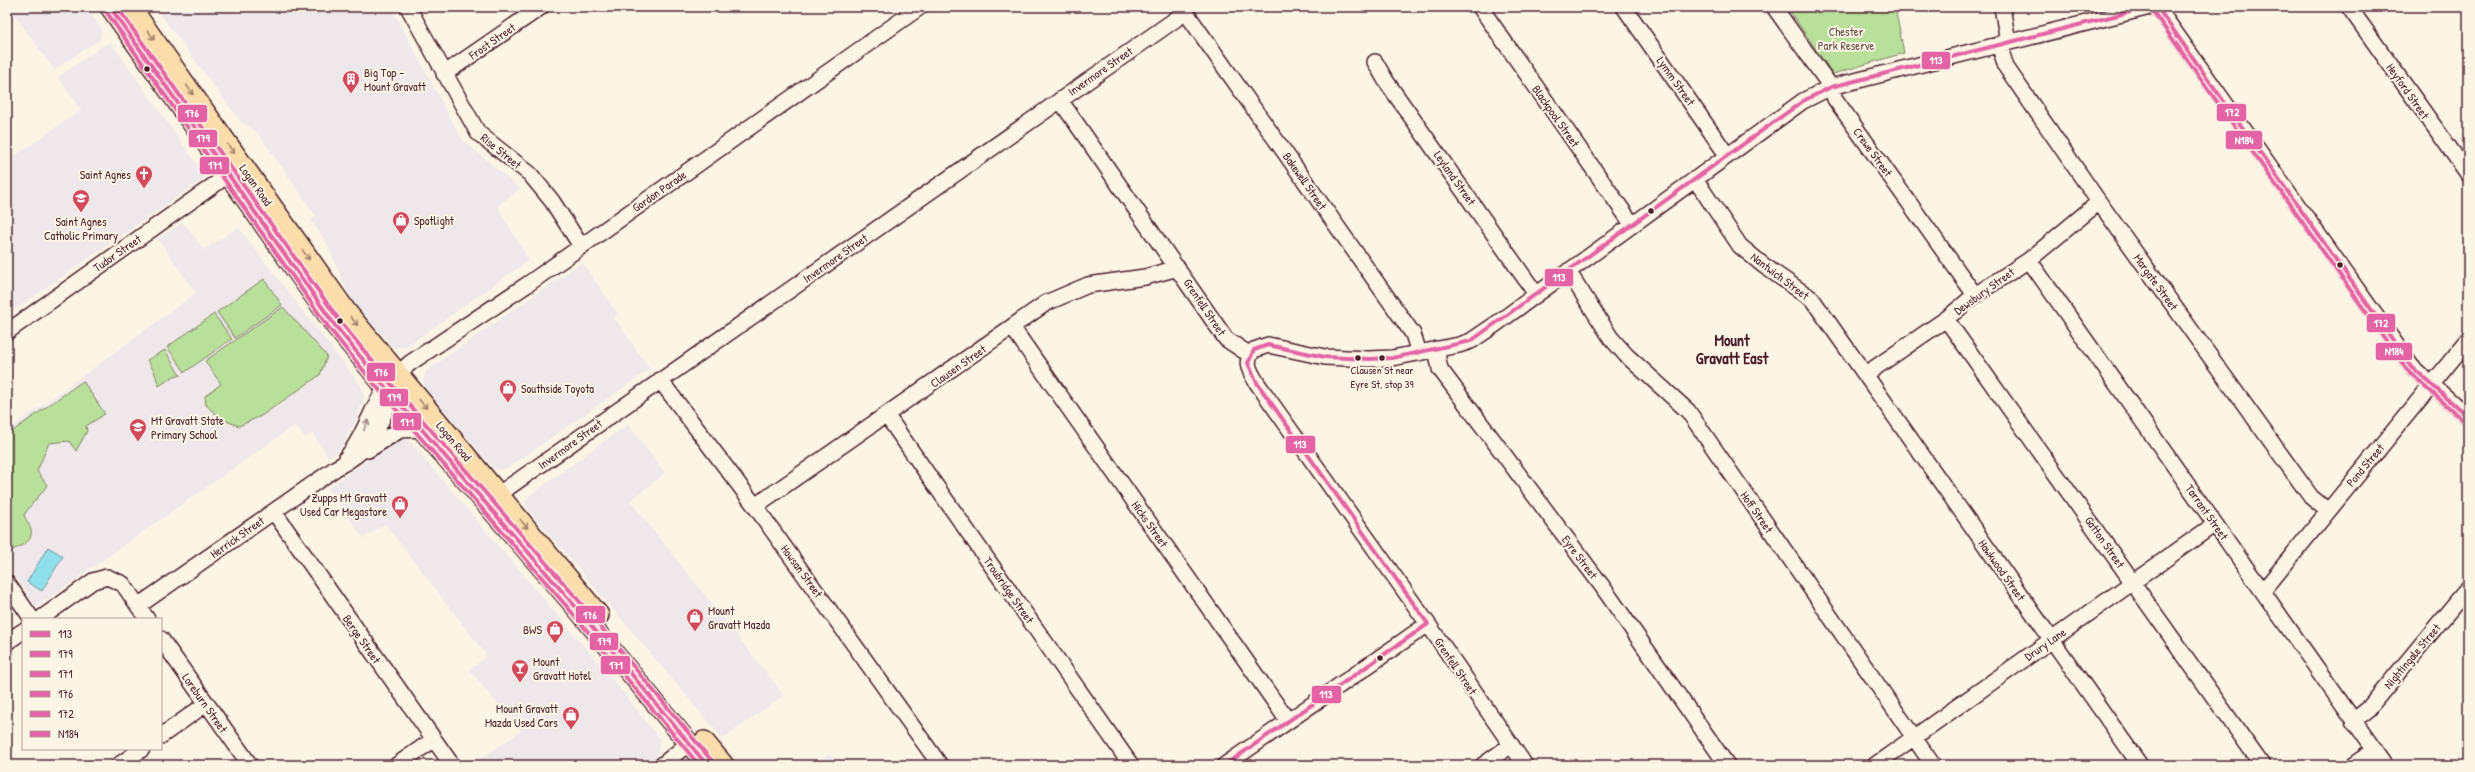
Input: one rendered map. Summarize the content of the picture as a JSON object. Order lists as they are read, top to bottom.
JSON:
{
  "streets": {
    "main road": ["Logan Road"],
    "street": [
      "Frost Street",
      "Invermore Street",
      "Lymm Street",
      "Heyford Street",
      "Blackpool Street",
      "Rise Street",
      "Crewe Street",
      "Leyland Street",
      "Bakewell Street",
      "Gordon Parade",
      "Tudor Street",
      "Nantwich Street",
      "Margate Street",
      "Dewsbury Street",
      "Grenfell Street",
      "Clausen Street",
      "Pond Street",
      "Hoff Street",
      "Tarrant Street",
      "Hicks Street",
      "Herrick Street",
      "Gatton Street",
      "Eyre Street",
      "Hawkwood Street",
      "Howsan Street",
      "Troubridge Street",
      "Berge Street",
      "Drury Lane",
      "Nightingale Street",
      "Loreburn Street"
    ]
  },
  "crossings": [
    ["Frost Street", "Rise Street"],
    ["Invermore Street", "Bakewell Street"],
    ["Invermore Street", "Logan Road"],
    ["Invermore Street", "Grenfell Street"],
    ["Invermore Street", "Howsan Street"],
    ["Rise Street", "Gordon Parade"],
    ["Crewe Street", "Dewsbury Street"],
    ["Logan Road", "Gordon Parade"],
    ["Logan Road", "Tudor Street"],
    ["Logan Road", "Herrick Street"],
    ["Gordon Parade", "Herrick Street"],
    ["Nantwich Street", "Dewsbury Street"],
    ["Nantwich Street", "Hawkwood Street"],
    ["Margate Street", "Dewsbury Street"],
    ["Margate Street", "Pond Street"],
    ["Dewsbury Street", "Tarrant Street"],
    ["Dewsbury Street", "Gatton Street"],
    ["Dewsbury Street", "Hawkwood Street"],
    ["Grenfell Street", "Clausen Street"],
    ["Clausen Street", "Hicks Street"],
    ["Clausen Street", "Howsan Street"],
    ["Clausen Street", "Troubridge Street"],
    ["Pond Street", "Tarrant Street"],
    ["Hoff Street", "Drury Lane"],
    ["Tarrant Street", "Drury Lane"],
    ["Tarrant Street", "Nightingale Street"],
    ["Herrick Street", "Berge Street"],
    ["Gatton Street", "Drury Lane"],
    ["Hawkwood Street", "Drury Lane"]
  ],
  "districts": ["Mount Gravatt East"],
  "parks": ["Chester Park Reserve"],
  "places": {
    "building": ["Big Top - Mount Gravatt"],
    "church": ["Saint Agnes"],
    "school or university": ["Saint Agnes Catholic Primary", "Mt Gravatt State Primary School"],
    "shop": [
      "Spotlight",
      "Southside Toyota",
      "Zupps Mt Gravatt Used Car Megastore",
      "Mount Gravatt Mazda",
      "BWS",
      "Mount Gravatt Mazda Used Cars"
    ],
    "other": ["Clausen St near Eyre St, stop 39"],
    "bar": ["Mount Gravatt Hotel"]
  },
  "lines": [
    "transit line 113",
    "transit line 179",
    "transit line 176",
    "transit line 172",
    "transit line 171",
    "transit line N184"
  ],
  "legend": [
    "113",
    "179",
    "171",
    "176",
    "172",
    "N184"
  ]
}
